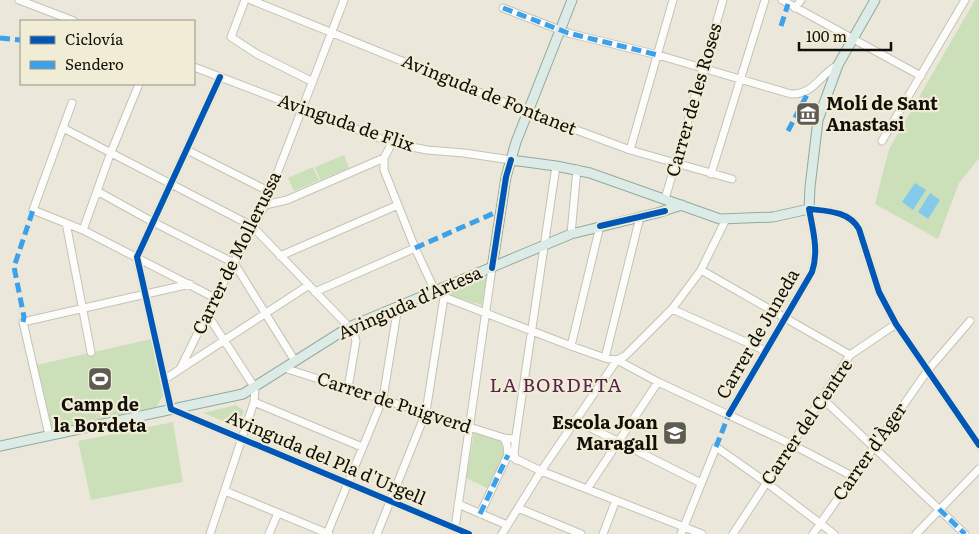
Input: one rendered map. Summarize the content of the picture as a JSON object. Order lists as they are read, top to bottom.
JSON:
{
  "streets": {
    "main road": ["Avinguda de Flix", "Avinguda d'Artesa"],
    "street": [
      "Avinguda de Fontanet",
      "Carrer de les Roses",
      "Carrer de Mollerussa",
      "Carrer de Juneda",
      "Carrer de Puigverd",
      "Carrer del Centre",
      "Carrer d'Àger",
      "Avinguda del Pla d'Urgell"
    ]
  },
  "crossings": [
    ["Avinguda de Fontanet", "Carrer de les Roses"],
    ["Avinguda de Fontanet", "Carrer de Mollerussa"],
    ["Carrer de les Roses", "Avinguda de Flix"],
    ["Avinguda de Flix", "Carrer de Mollerussa"],
    ["Avinguda de Flix", "Avinguda d'Artesa"],
    ["Avinguda de Flix", "Carrer de Juneda"],
    ["Avinguda d'Artesa", "Carrer de Puigverd"],
    ["Avinguda d'Artesa", "Avinguda del Pla d'Urgell"]
  ],
  "districts": ["LA BORDETA"],
  "places": {
    "museum": ["Molí de Sant Anastasi"],
    "sports": ["Camp de la Bordeta"],
    "school or university": ["Escola Joan Maragall"]
  },
  "legend": ["Ciclovía", "Sendero"],
  "scale_bar": "100 m"
}
